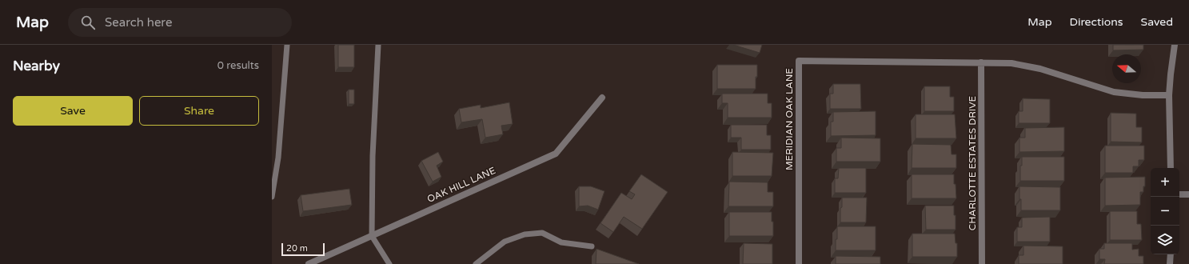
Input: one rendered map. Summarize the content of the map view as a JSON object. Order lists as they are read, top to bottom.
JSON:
{
  "streets": {
    "street": ["MERIDIAN OAK LANE", "CHARLOTTE ESTATES DRIVE", "OAK HILL LANE"]
  },
  "crossings": [
    ["MERIDIAN OAK LANE", "CHARLOTTE ESTATES DRIVE"]
  ],
  "scale_bar": "20 m",
  "north": "left",
  "page": {
    "header": "Map",
    "search": "Search here",
    "nav": ["Map", "Directions", "Saved"],
    "heading": ["Nearby", "0 results"],
    "buttons": ["Save", "Share"],
    "map_buttons": ["+", "−"],
    "scale": "20 m"
  }
}
